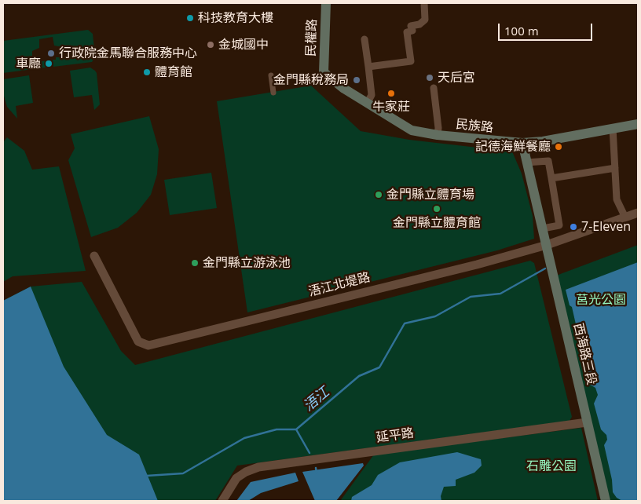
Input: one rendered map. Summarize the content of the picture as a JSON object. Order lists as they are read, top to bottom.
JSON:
{
  "streets": {
    "main road": ["民權路", "民族路", "西海路三段"],
    "street": ["浯江北堤路", "延平路"]
  },
  "crossings": [
    ["民權路", "民族路"],
    ["民族路", "西海路三段"],
    ["浯江北堤路", "西海路三段"],
    ["西海路三段", "延平路"]
  ],
  "water": ["浯江"],
  "parks": ["莒光公園", "石雕公園"],
  "places": [
    "科技教育大樓",
    "金城國中",
    "行政院金馬聯合服務中心",
    "車廳",
    "體育館",
    "天后宮",
    "金門縣稅務局",
    "牛家莊",
    "記德海鮮餐廳",
    "金門縣立體育場",
    "金門縣立體育館",
    "7-Eleven",
    "金門縣立游泳池"
  ],
  "scale_bar": "100 m"
}
